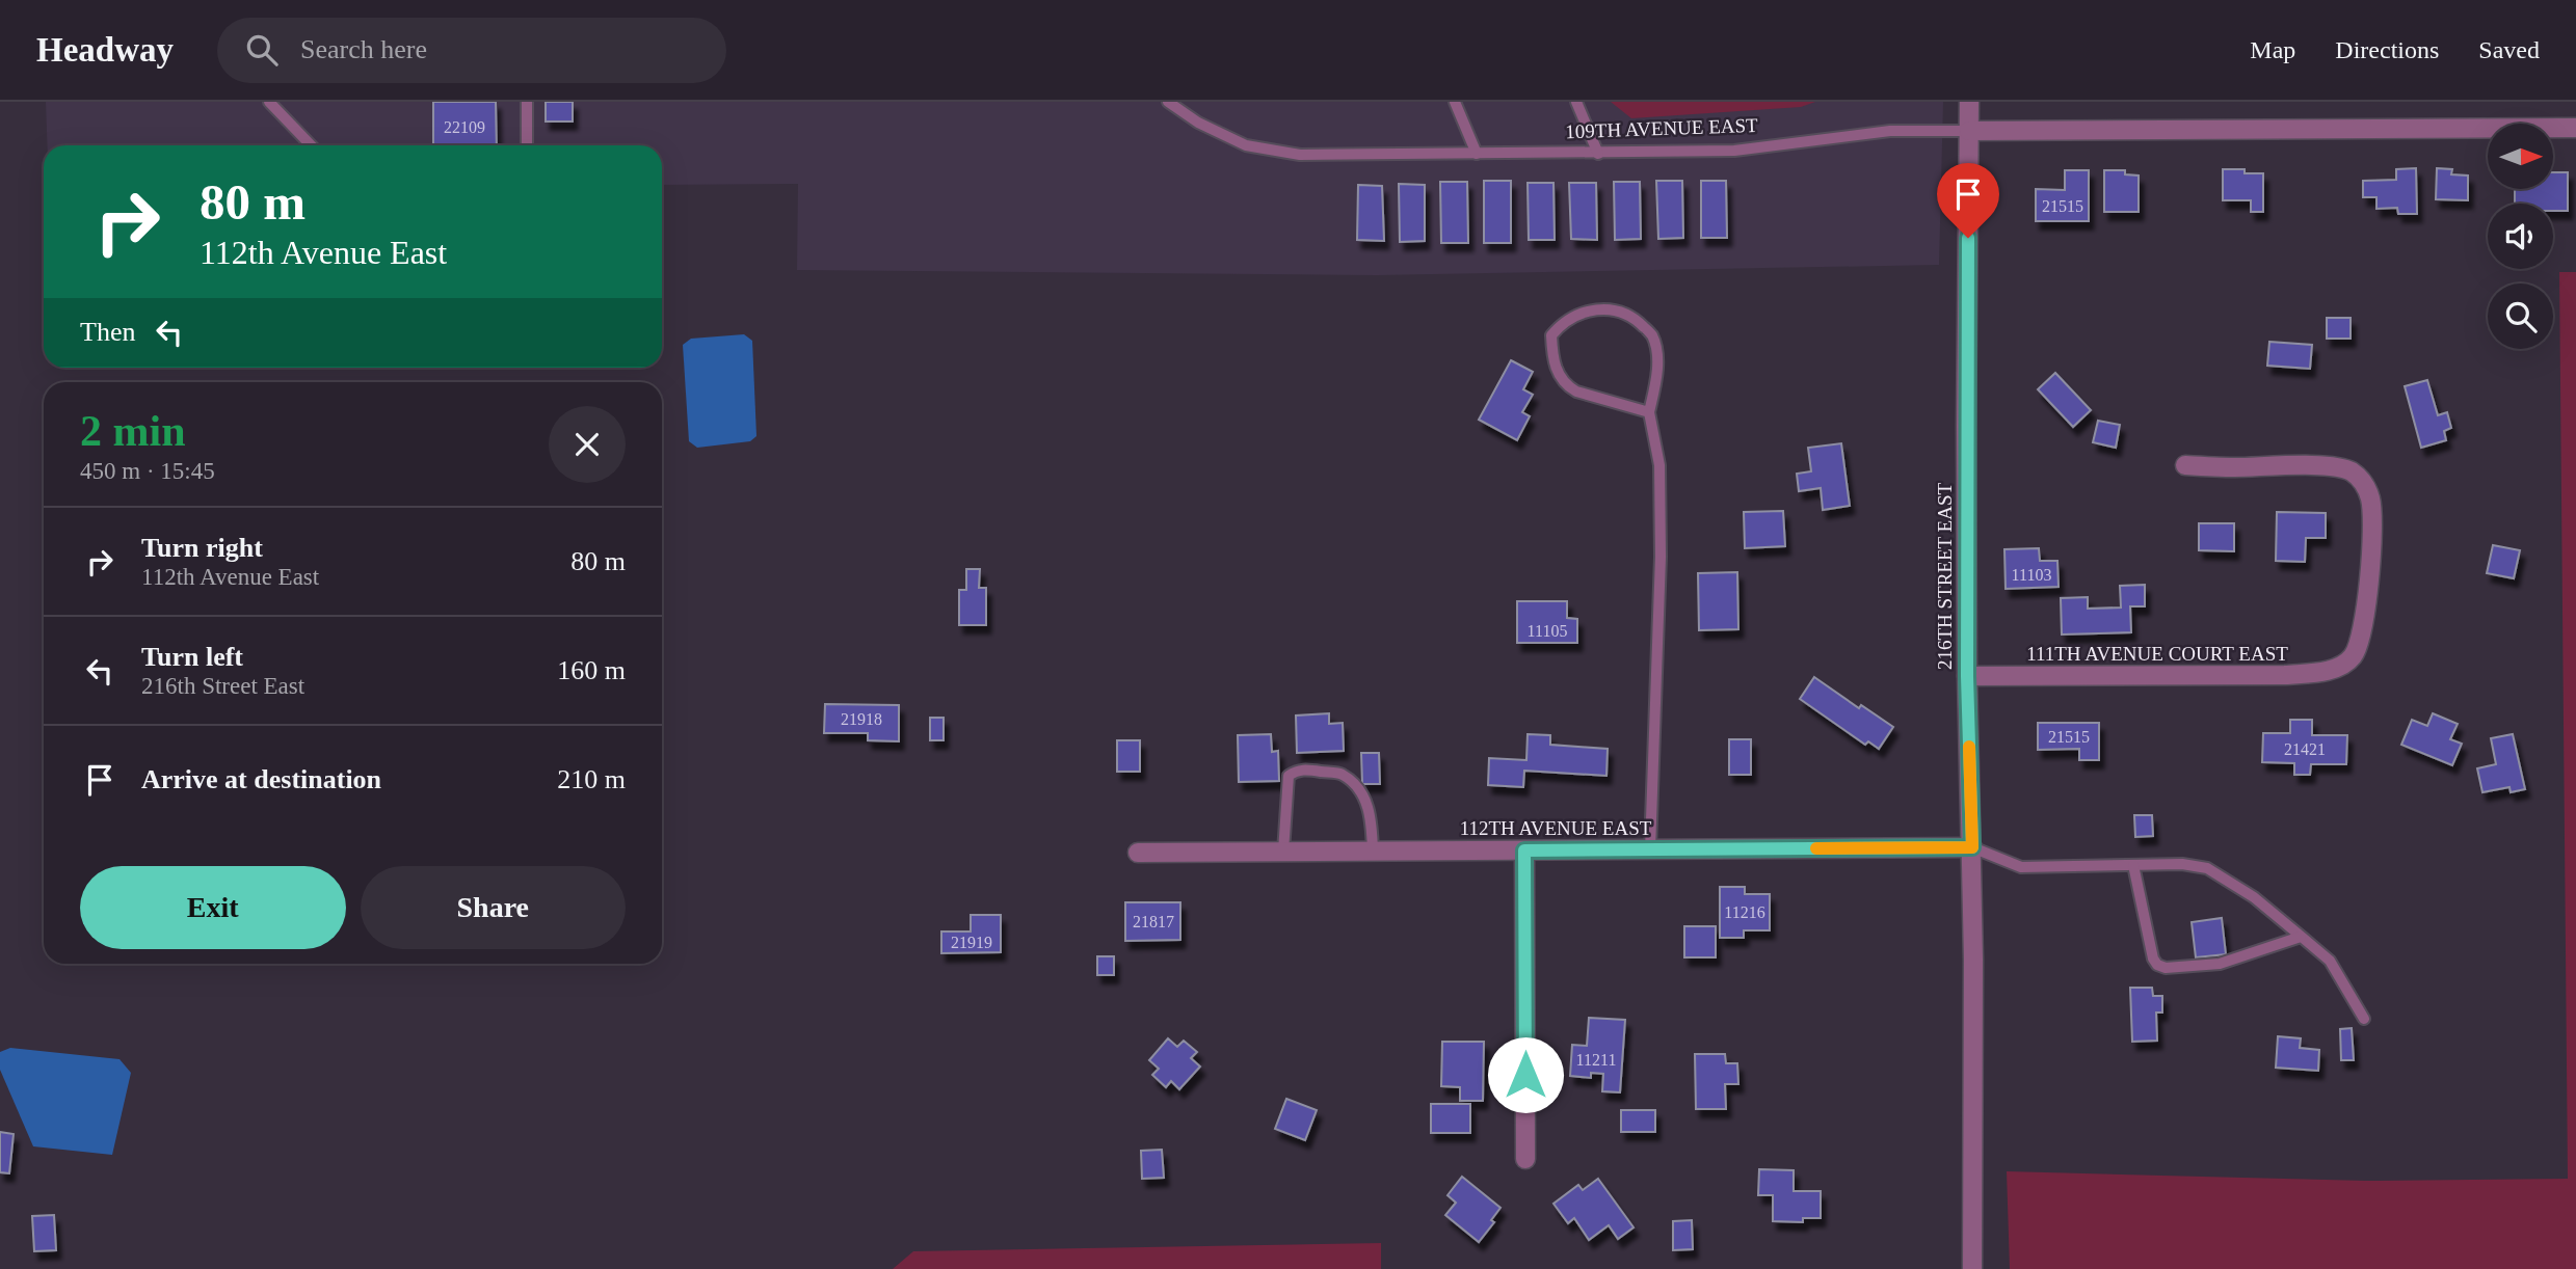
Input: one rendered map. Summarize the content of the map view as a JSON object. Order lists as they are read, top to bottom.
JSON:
{
  "streets": {
    "street": [
      "109TH AVENUE EAST",
      "216TH STREET EAST",
      "111TH AVENUE COURT EAST",
      "112TH AVENUE EAST"
    ]
  },
  "crossings": [
    ["109TH AVENUE EAST", "216TH STREET EAST"],
    ["216TH STREET EAST", "111TH AVENUE COURT EAST"],
    ["216TH STREET EAST", "112TH AVENUE EAST"]
  ],
  "house_numbers": [
    "22109",
    "21515",
    "11103",
    "11105",
    "21918",
    "21515",
    "21421",
    "11216",
    "21817",
    "21919",
    "11211"
  ],
  "north": "right",
  "page": {
    "header": "Headway",
    "search": "Search here",
    "nav": ["Map", "Directions", "Saved"],
    "turn": ["80 m", "112th Avenue East"],
    "then": "Then",
    "heading": ["2 min", "450 m · 15:45"],
    "list": [
      {
        "name": "Turn right",
        "note": "112th Avenue East",
        "value": "80 m"
      },
      {
        "name": "Turn left",
        "note": "216th Street East",
        "value": "160 m"
      },
      {
        "name": "Arrive at destination",
        "value": "210 m"
      }
    ],
    "buttons": ["Exit", "Share"]
  }
}
